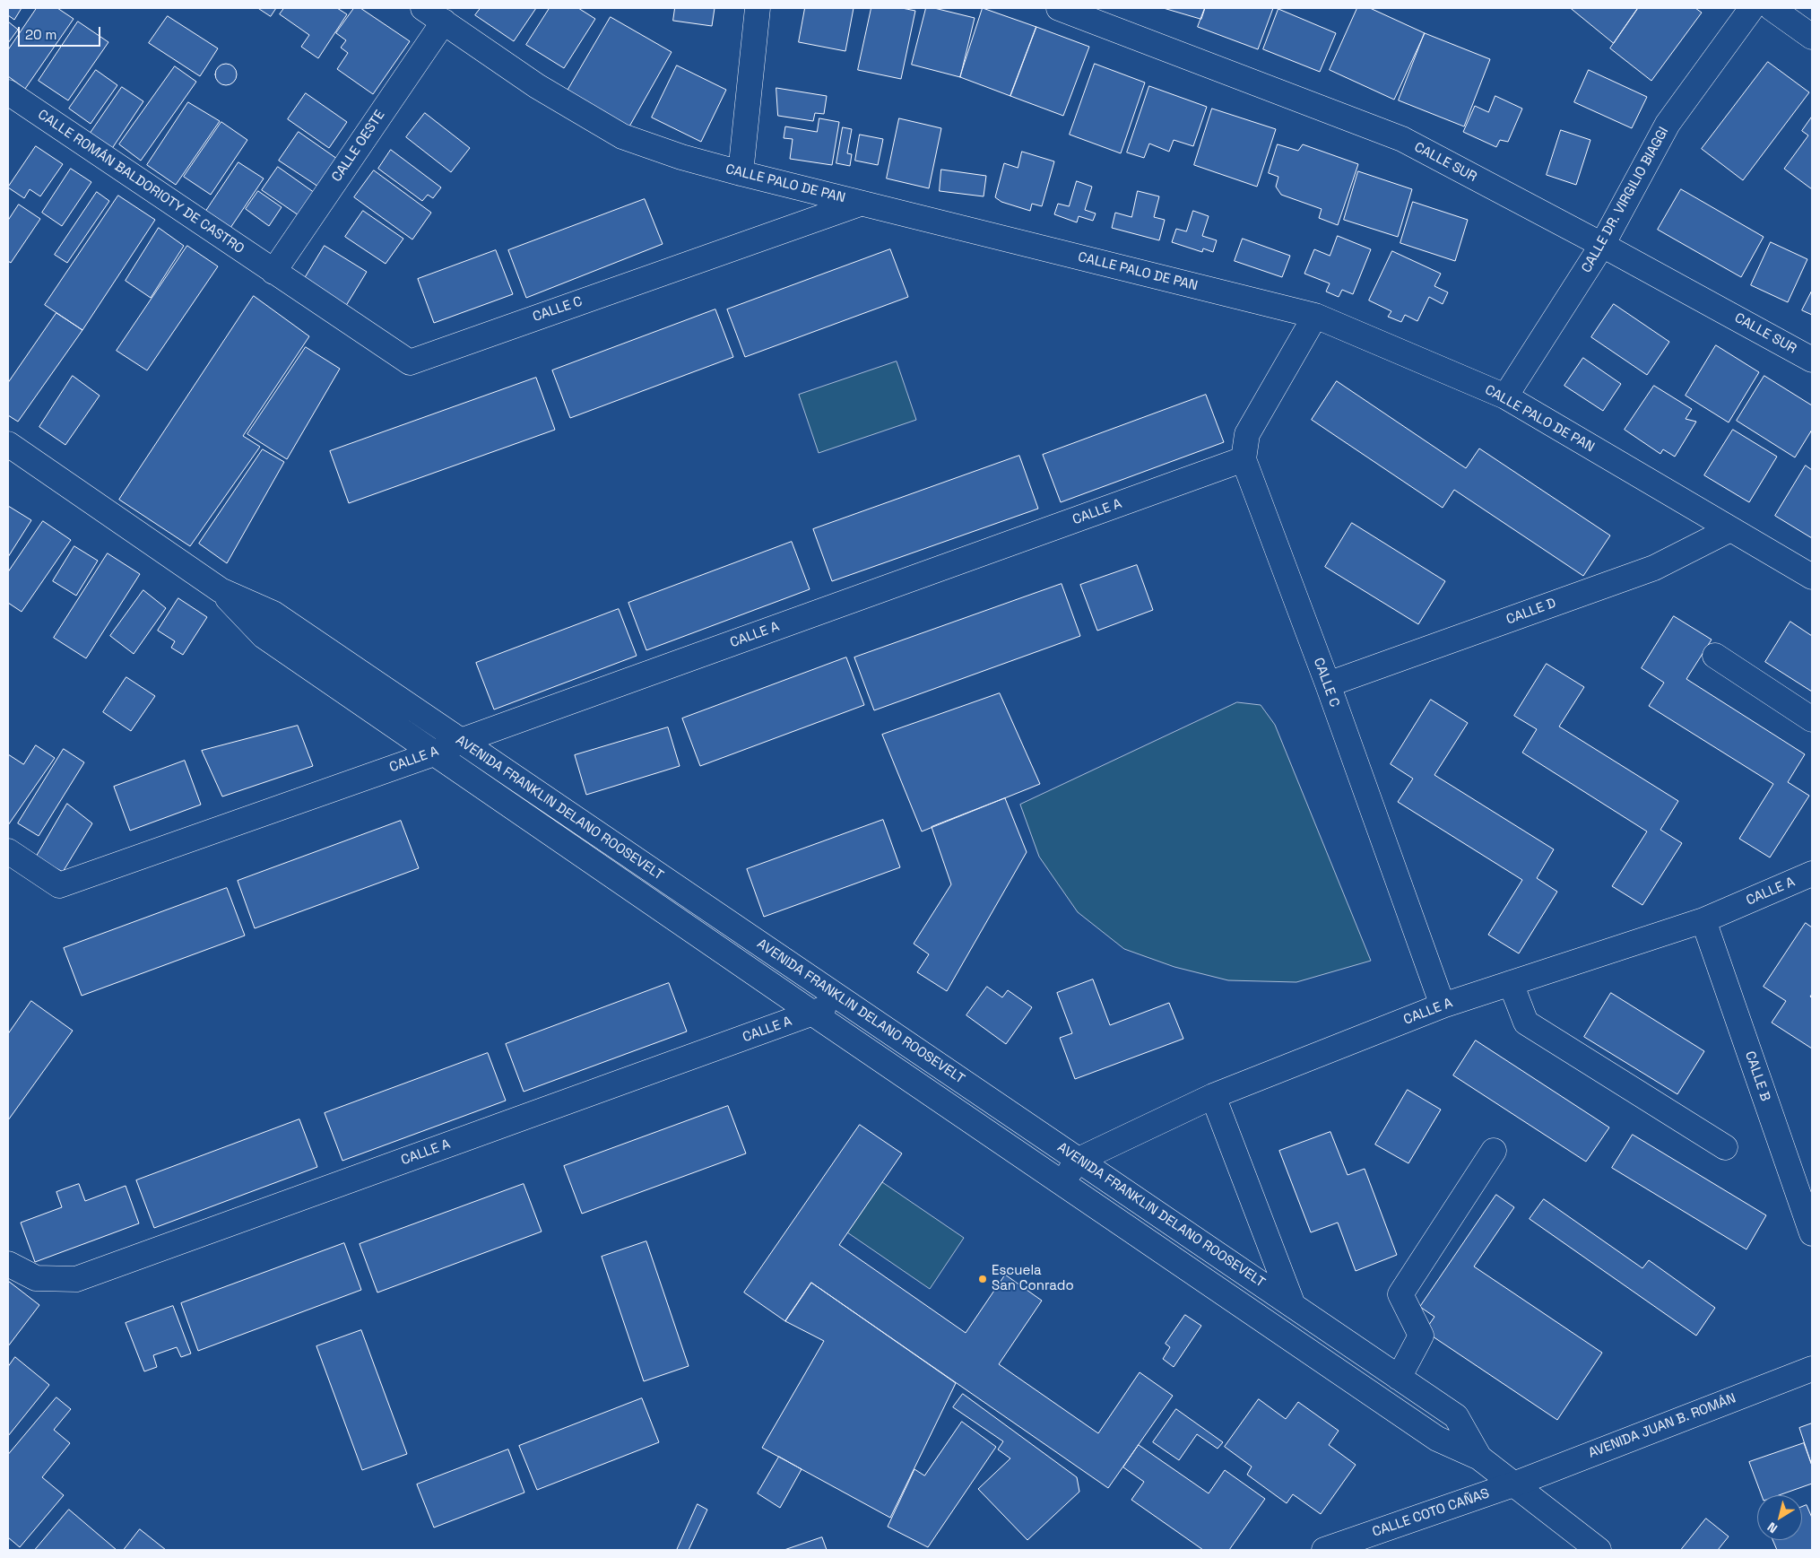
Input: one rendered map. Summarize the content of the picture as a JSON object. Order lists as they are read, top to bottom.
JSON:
{
  "streets": {
    "street": [
      "CALLE OESTE",
      "CALLE SUR",
      "CALLE ROMÁN BALDORIOTY DE CASTRO",
      "CALLE PALO DE PAN",
      "CALLE DR. VIRGILIO BIAGGI",
      "CALLE C",
      "CALLE A",
      "CALLE D",
      "AVENIDA FRANKLIN DELANO ROOSEVELT",
      "CALLE B",
      "AVENIDA JUAN B. ROMÁN",
      "CALLE COTO CAÑAS"
    ]
  },
  "crossings": [
    ["CALLE OESTE", "CALLE ROMÁN BALDORIOTY DE CASTRO"],
    ["CALLE OESTE", "CALLE PALO DE PAN"],
    ["CALLE OESTE", "CALLE C"],
    ["CALLE SUR", "CALLE DR. VIRGILIO BIAGGI"],
    ["CALLE ROMÁN BALDORIOTY DE CASTRO", "CALLE C"],
    ["CALLE PALO DE PAN", "CALLE DR. VIRGILIO BIAGGI"],
    ["CALLE PALO DE PAN", "CALLE C"],
    ["CALLE PALO DE PAN", "CALLE D"],
    ["CALLE C", "CALLE A"],
    ["CALLE C", "CALLE D"],
    ["CALLE A", "AVENIDA FRANKLIN DELANO ROOSEVELT"],
    ["CALLE A", "CALLE B"],
    ["AVENIDA FRANKLIN DELANO ROOSEVELT", "AVENIDA JUAN B. ROMÁN"],
    ["AVENIDA FRANKLIN DELANO ROOSEVELT", "CALLE COTO CAÑAS"],
    ["AVENIDA JUAN B. ROMÁN", "CALLE COTO CAÑAS"]
  ],
  "places": ["Escuela San Conrado"],
  "scale_bar": "20 m",
  "north": "bottom left"
}
